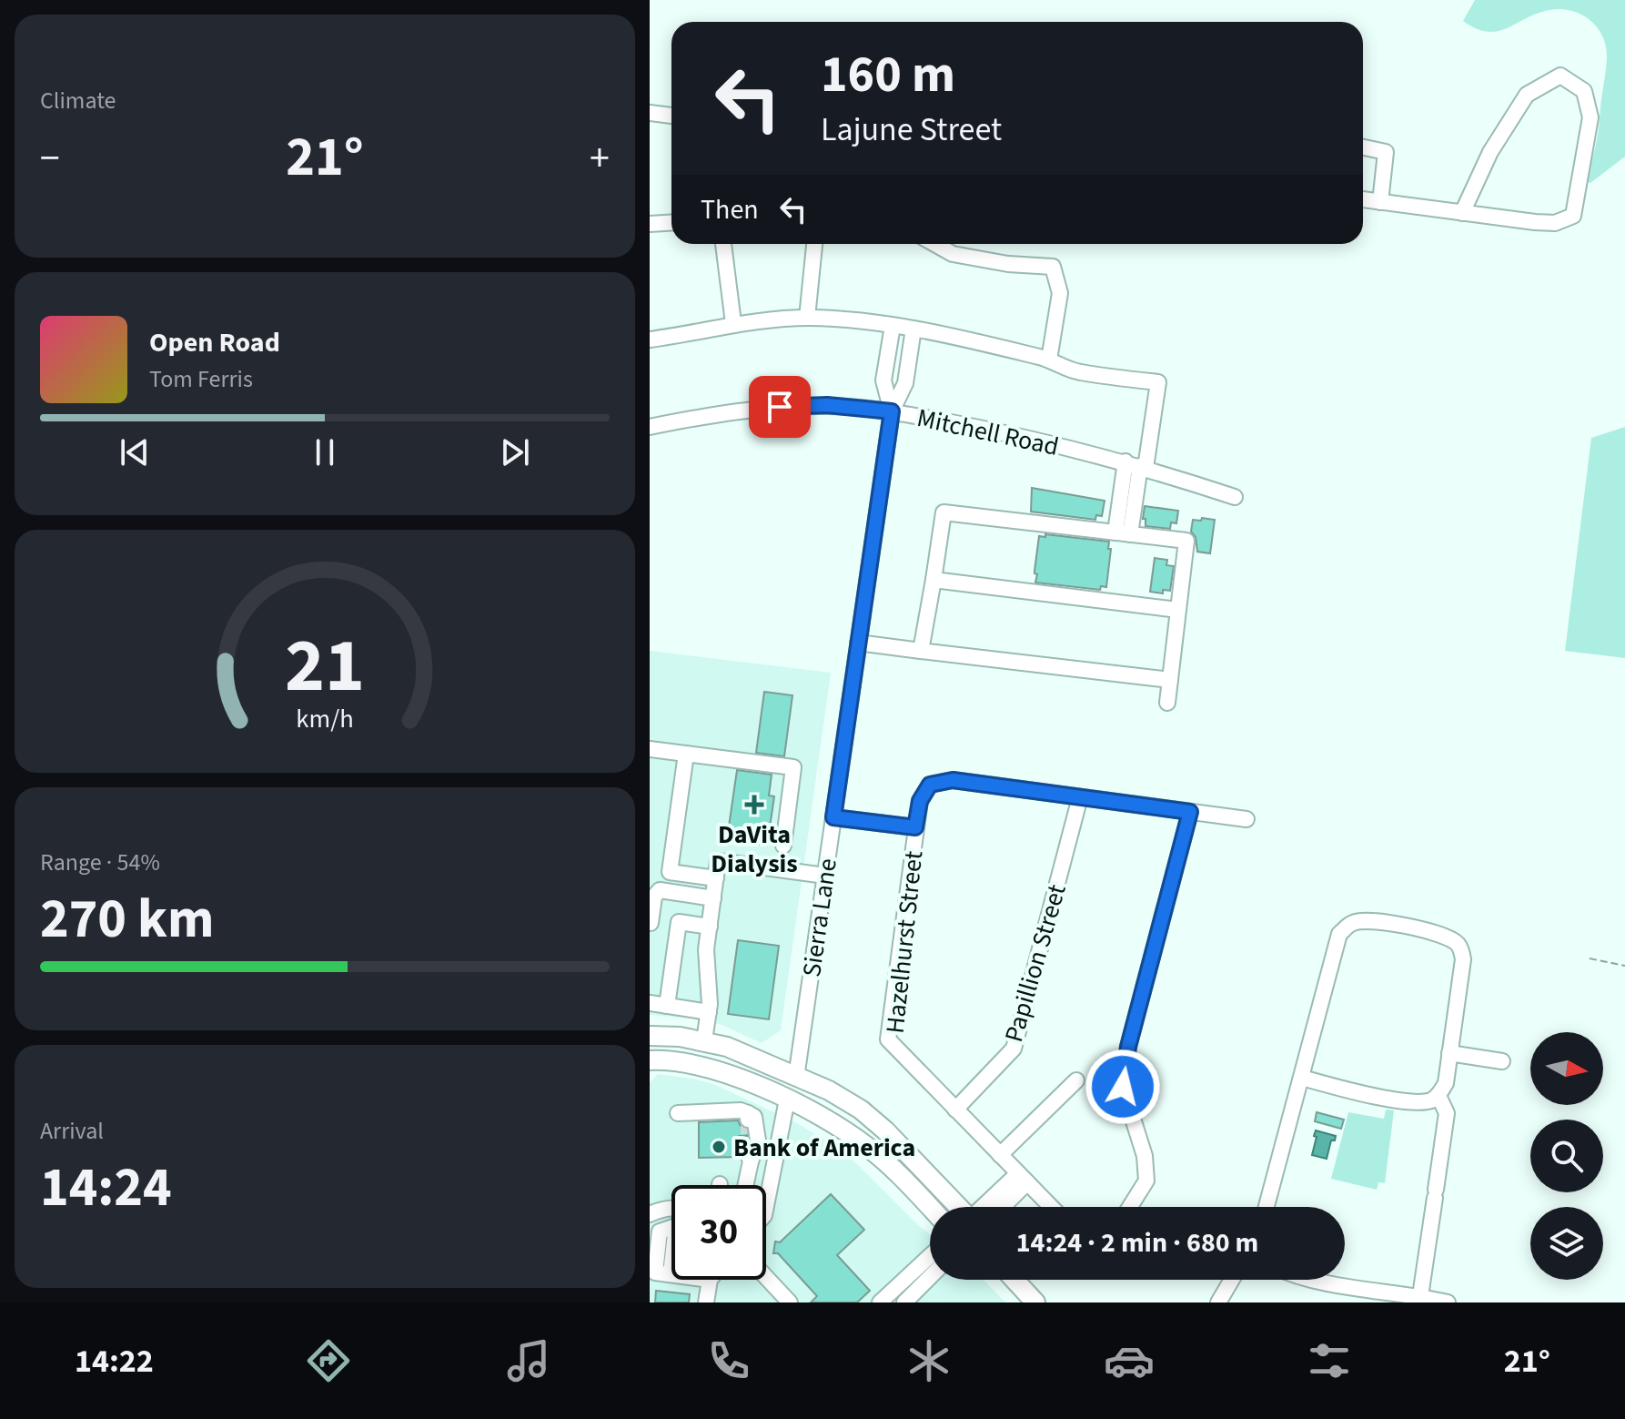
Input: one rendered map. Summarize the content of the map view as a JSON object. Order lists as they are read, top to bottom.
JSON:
{
  "streets": {
    "street": [
      "Mitchell Road",
      "Sierra Lane",
      "Hazelhurst Street",
      "Papillion Street"
    ]
  },
  "crossings": [
    ["Mitchell Road", "Sierra Lane"],
    ["Hazelhurst Street", "Papillion Street"]
  ],
  "places": {
    "health": ["DaVita Dialysis"],
    "other": ["Bank of America"]
  },
  "north": "right",
  "page": {
    "tile": [
      "Climate",
      ["Range · 54%", "270 km"],
      ["Arrival", "14:24"]
    ],
    "turn": ["160 m", "Lajune Street"],
    "heat": ["−", "21°", "+"],
    "then": "Then",
    "song": ["Open Road", "Tom Ferris"],
    "limit": "30",
    "trip": "14:24 · 2 min · 680 m",
    "tabs": ["14:22", "21°"],
    "gauge": ["21", "km/h"]
  }
}
